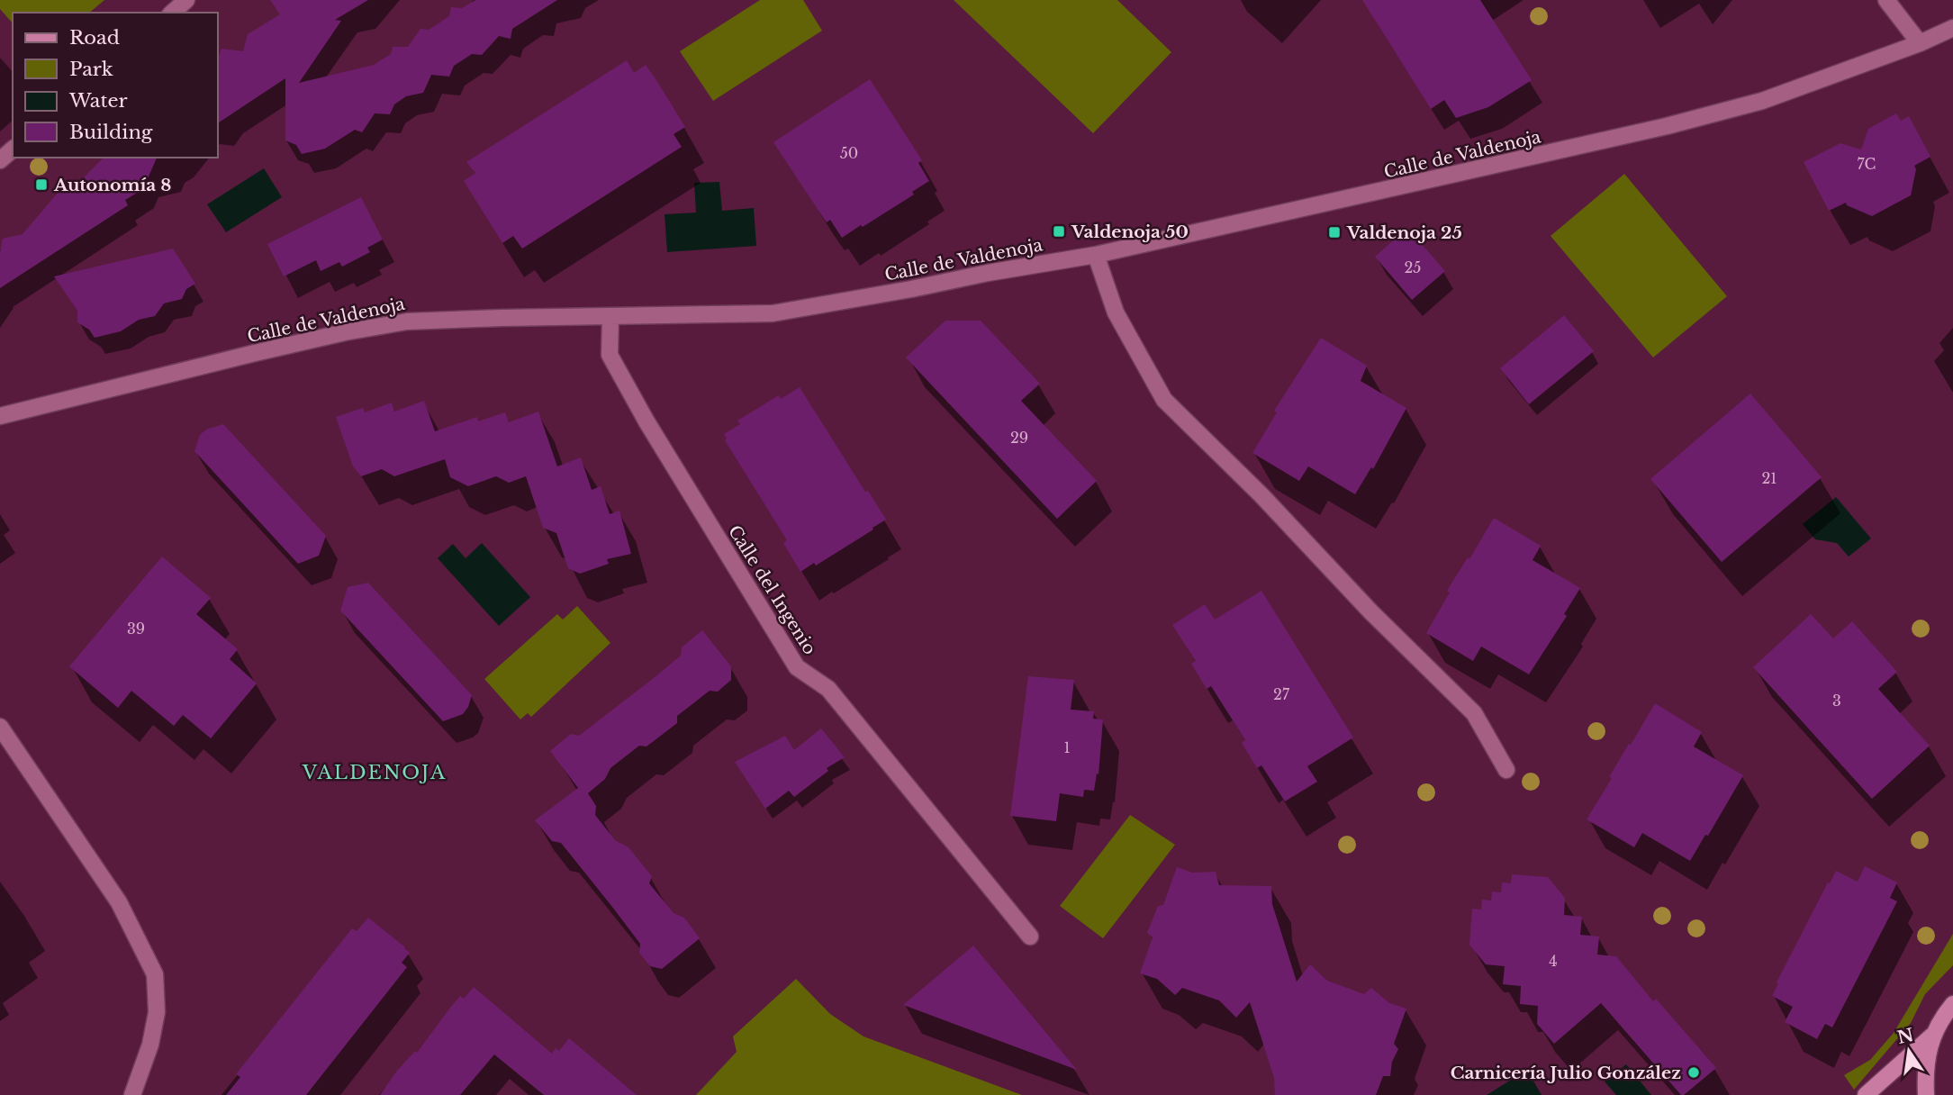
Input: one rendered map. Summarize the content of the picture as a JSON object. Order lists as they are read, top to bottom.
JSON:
{
  "streets": {
    "street": ["Calle de Valdenoja", "Calle del Ingenio"]
  },
  "crossings": [
    ["Calle de Valdenoja", "Calle del Ingenio"]
  ],
  "districts": ["VALDENOJA"],
  "places": {
    "transit": ["Autonomía 8", "Valdenoja 50", "Valdenoja 25"],
    "other": ["Carnicería Julio González"]
  },
  "house_numbers": [
    "50",
    "7C",
    "25",
    "29",
    "21",
    "39",
    "27",
    "3",
    "1",
    "4"
  ],
  "legend": [
    "Road",
    "Park",
    "Water",
    "Building"
  ],
  "north": "top"
}
